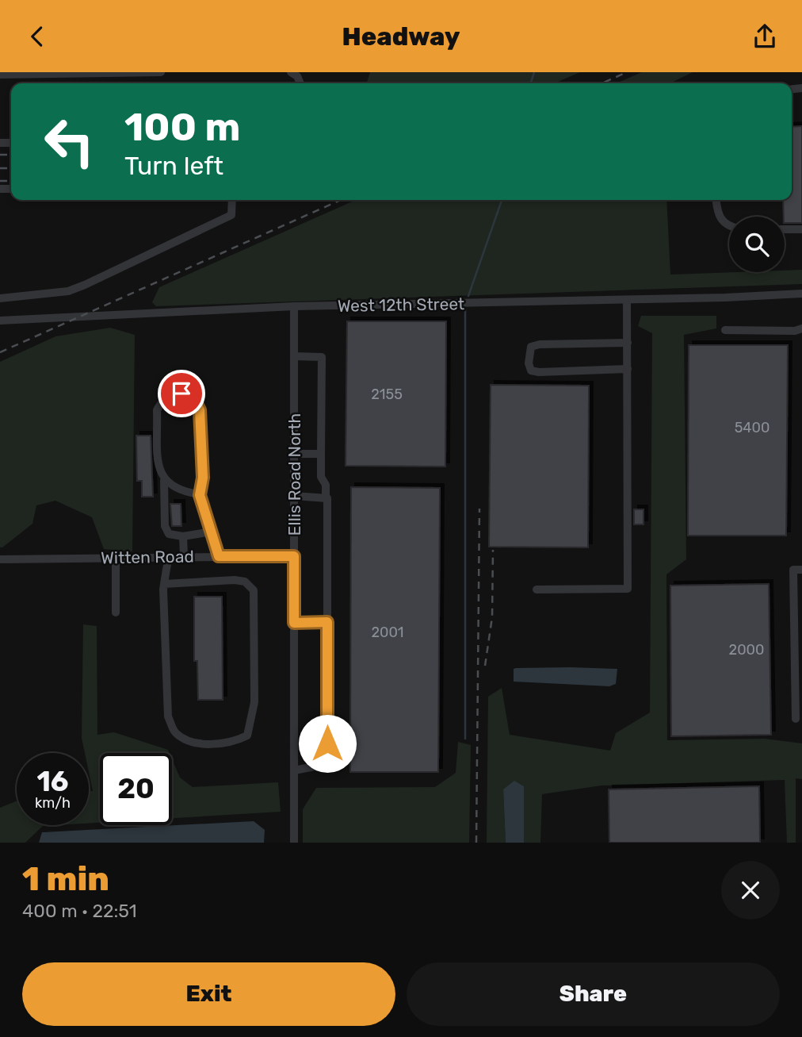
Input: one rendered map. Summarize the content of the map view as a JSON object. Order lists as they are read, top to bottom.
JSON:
{
  "streets": {
    "street": ["West 12th Street", "Ellis Road North", "Witten Road"]
  },
  "crossings": [
    ["West 12th Street", "Ellis Road North"],
    ["Ellis Road North", "Witten Road"]
  ],
  "house_numbers": [
    "2155",
    "5400",
    "2001",
    "2000"
  ],
  "page": {
    "header": "Headway",
    "turn": ["100 m", "Turn left"],
    "speed": "16 km/h",
    "limit": "20",
    "heading": ["1 min", "400 m · 22:51"],
    "buttons": ["Exit", "Share"]
  }
}
